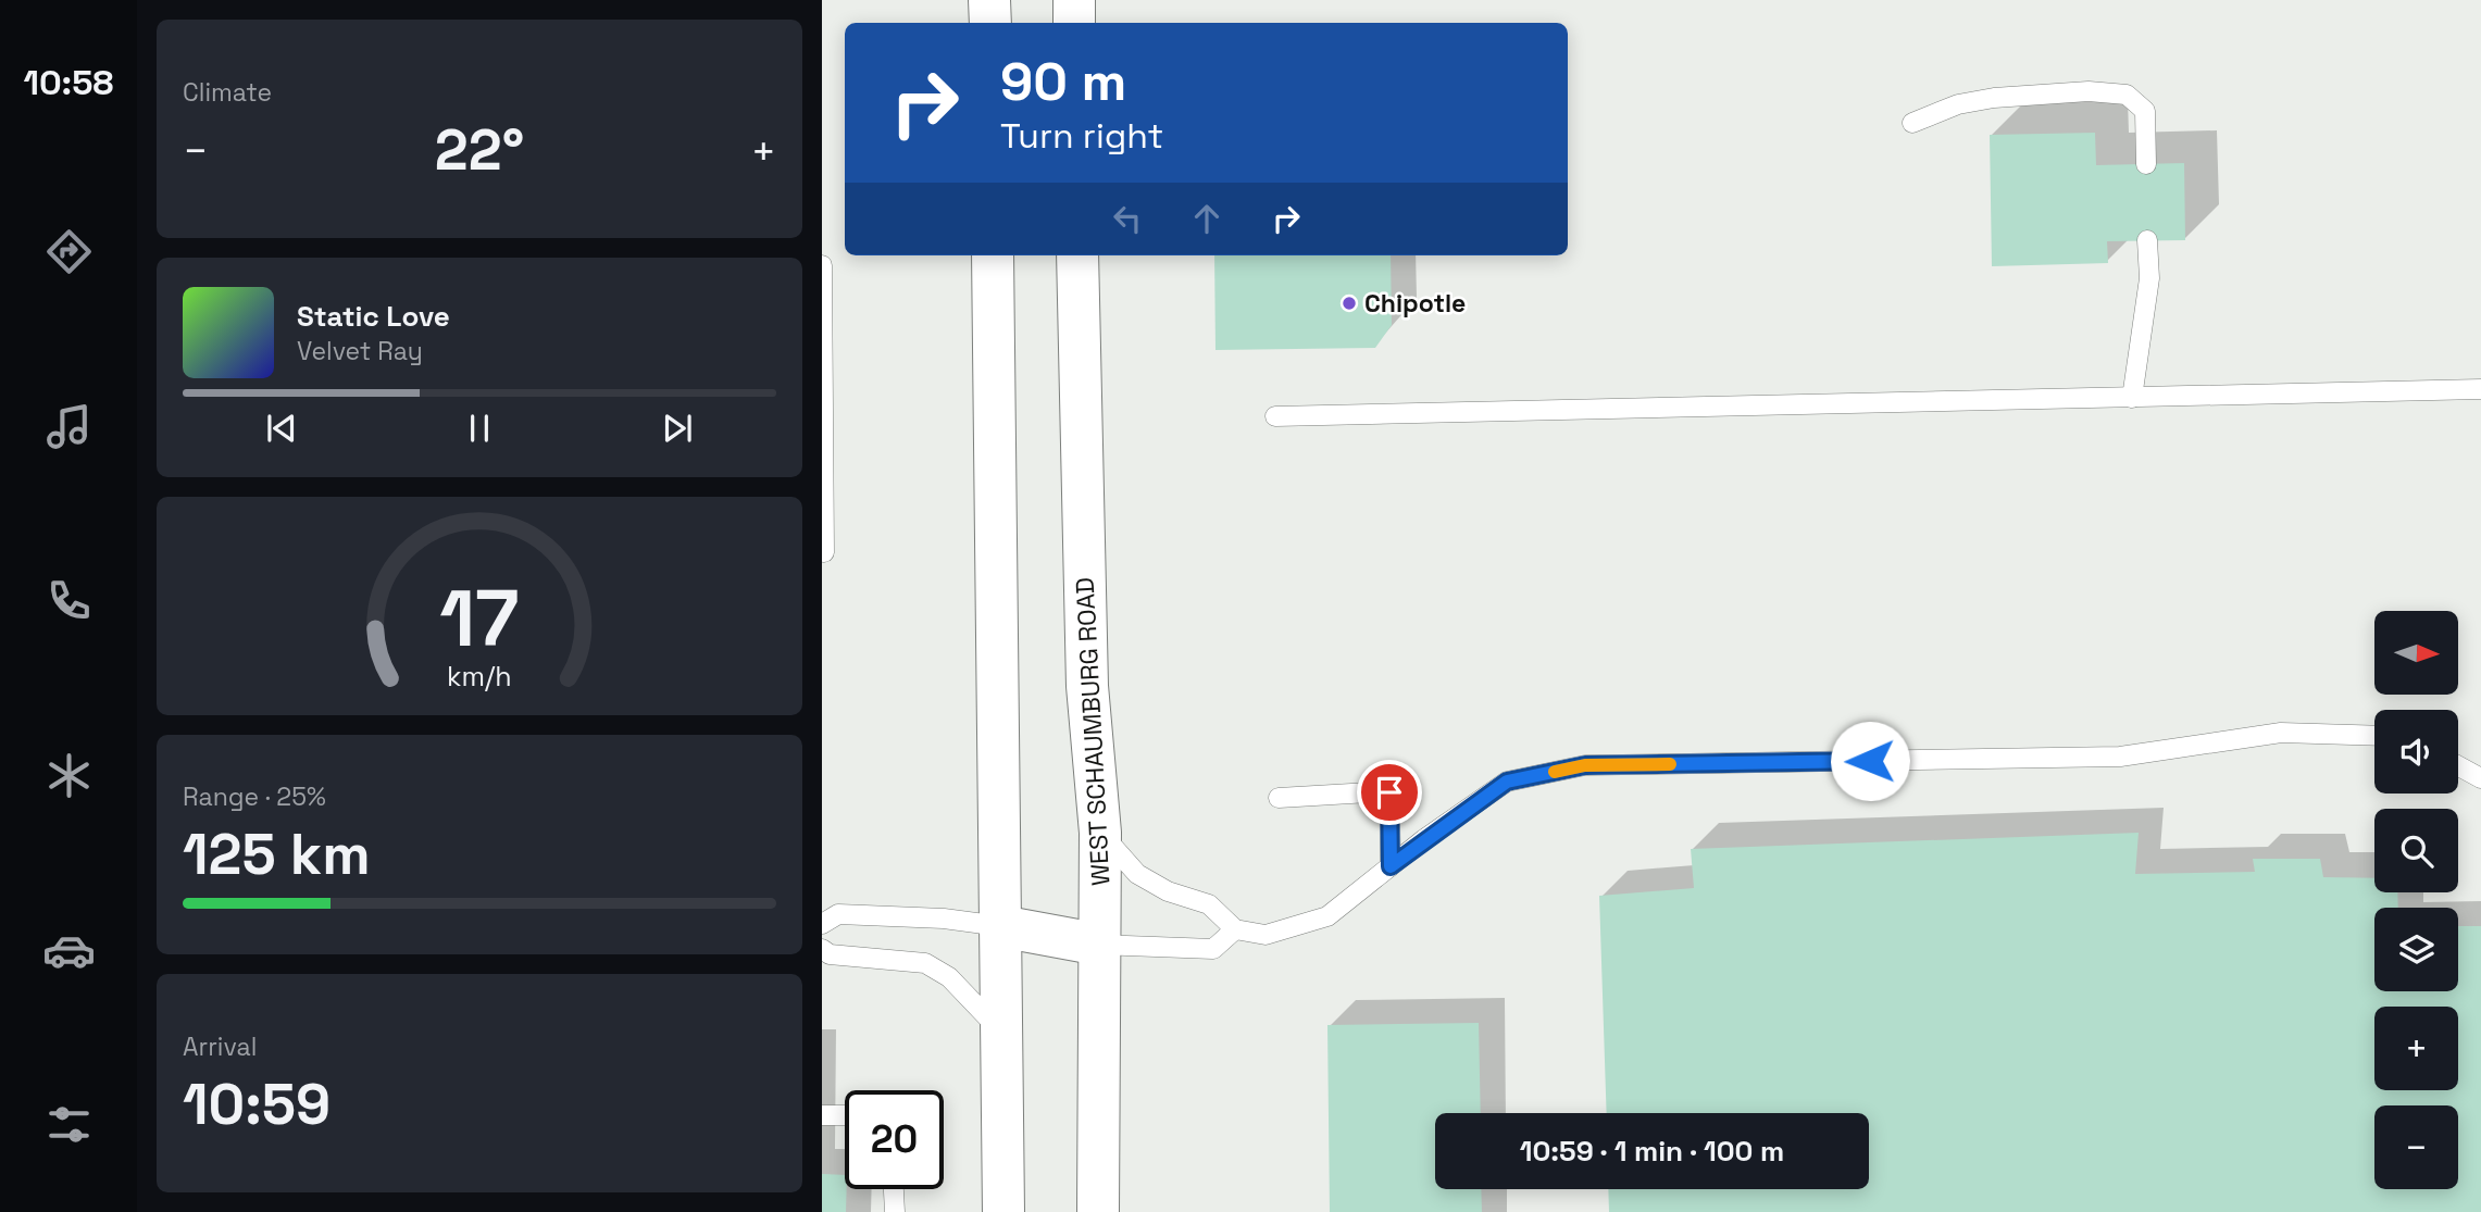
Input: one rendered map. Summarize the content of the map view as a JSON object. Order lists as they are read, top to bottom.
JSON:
{
  "streets": {
    "main road": ["WEST SCHAUMBURG ROAD"]
  },
  "places": ["Chipotle"],
  "north": "right",
  "page": {
    "tabs": "10:58",
    "tile": [
      "Climate",
      ["Range · 25%", "125 km"],
      ["Arrival", "10:59"]
    ],
    "turn": ["90 m", "Turn right"],
    "heat": ["−", "22°", "+"],
    "song": ["Static Love", "Velvet Ray"],
    "map_buttons": ["+", "−"],
    "limit": "20",
    "trip": "10:59 · 1 min · 100 m",
    "gauge": ["17", "km/h"]
  }
}
